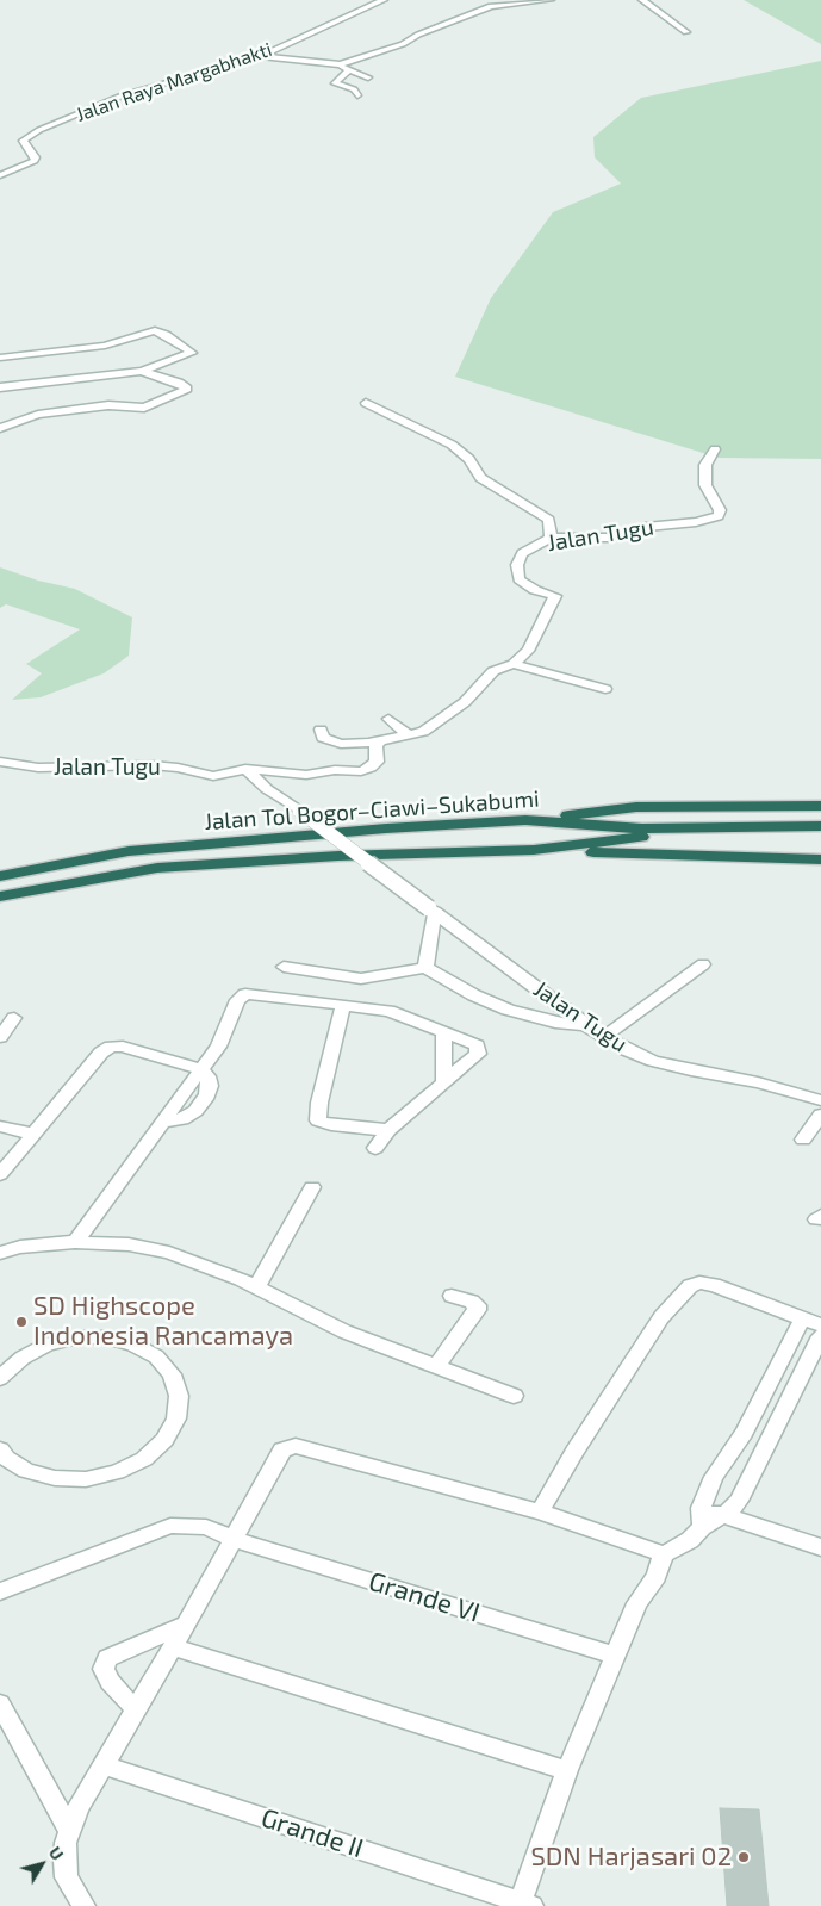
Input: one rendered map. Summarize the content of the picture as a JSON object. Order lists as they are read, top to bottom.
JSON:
{
  "streets": {
    "highway": ["Jalan Tol Bogor–Ciawi–Sukabumi"],
    "street": [
      "Jalan Raya Margabhakti",
      "Jalan Tugu",
      "Grande VI",
      "Grande II"
    ]
  },
  "places": ["SD Highscope Indonesia Rancamaya", "SDN Harjasari 02"],
  "north": "top right"
}
